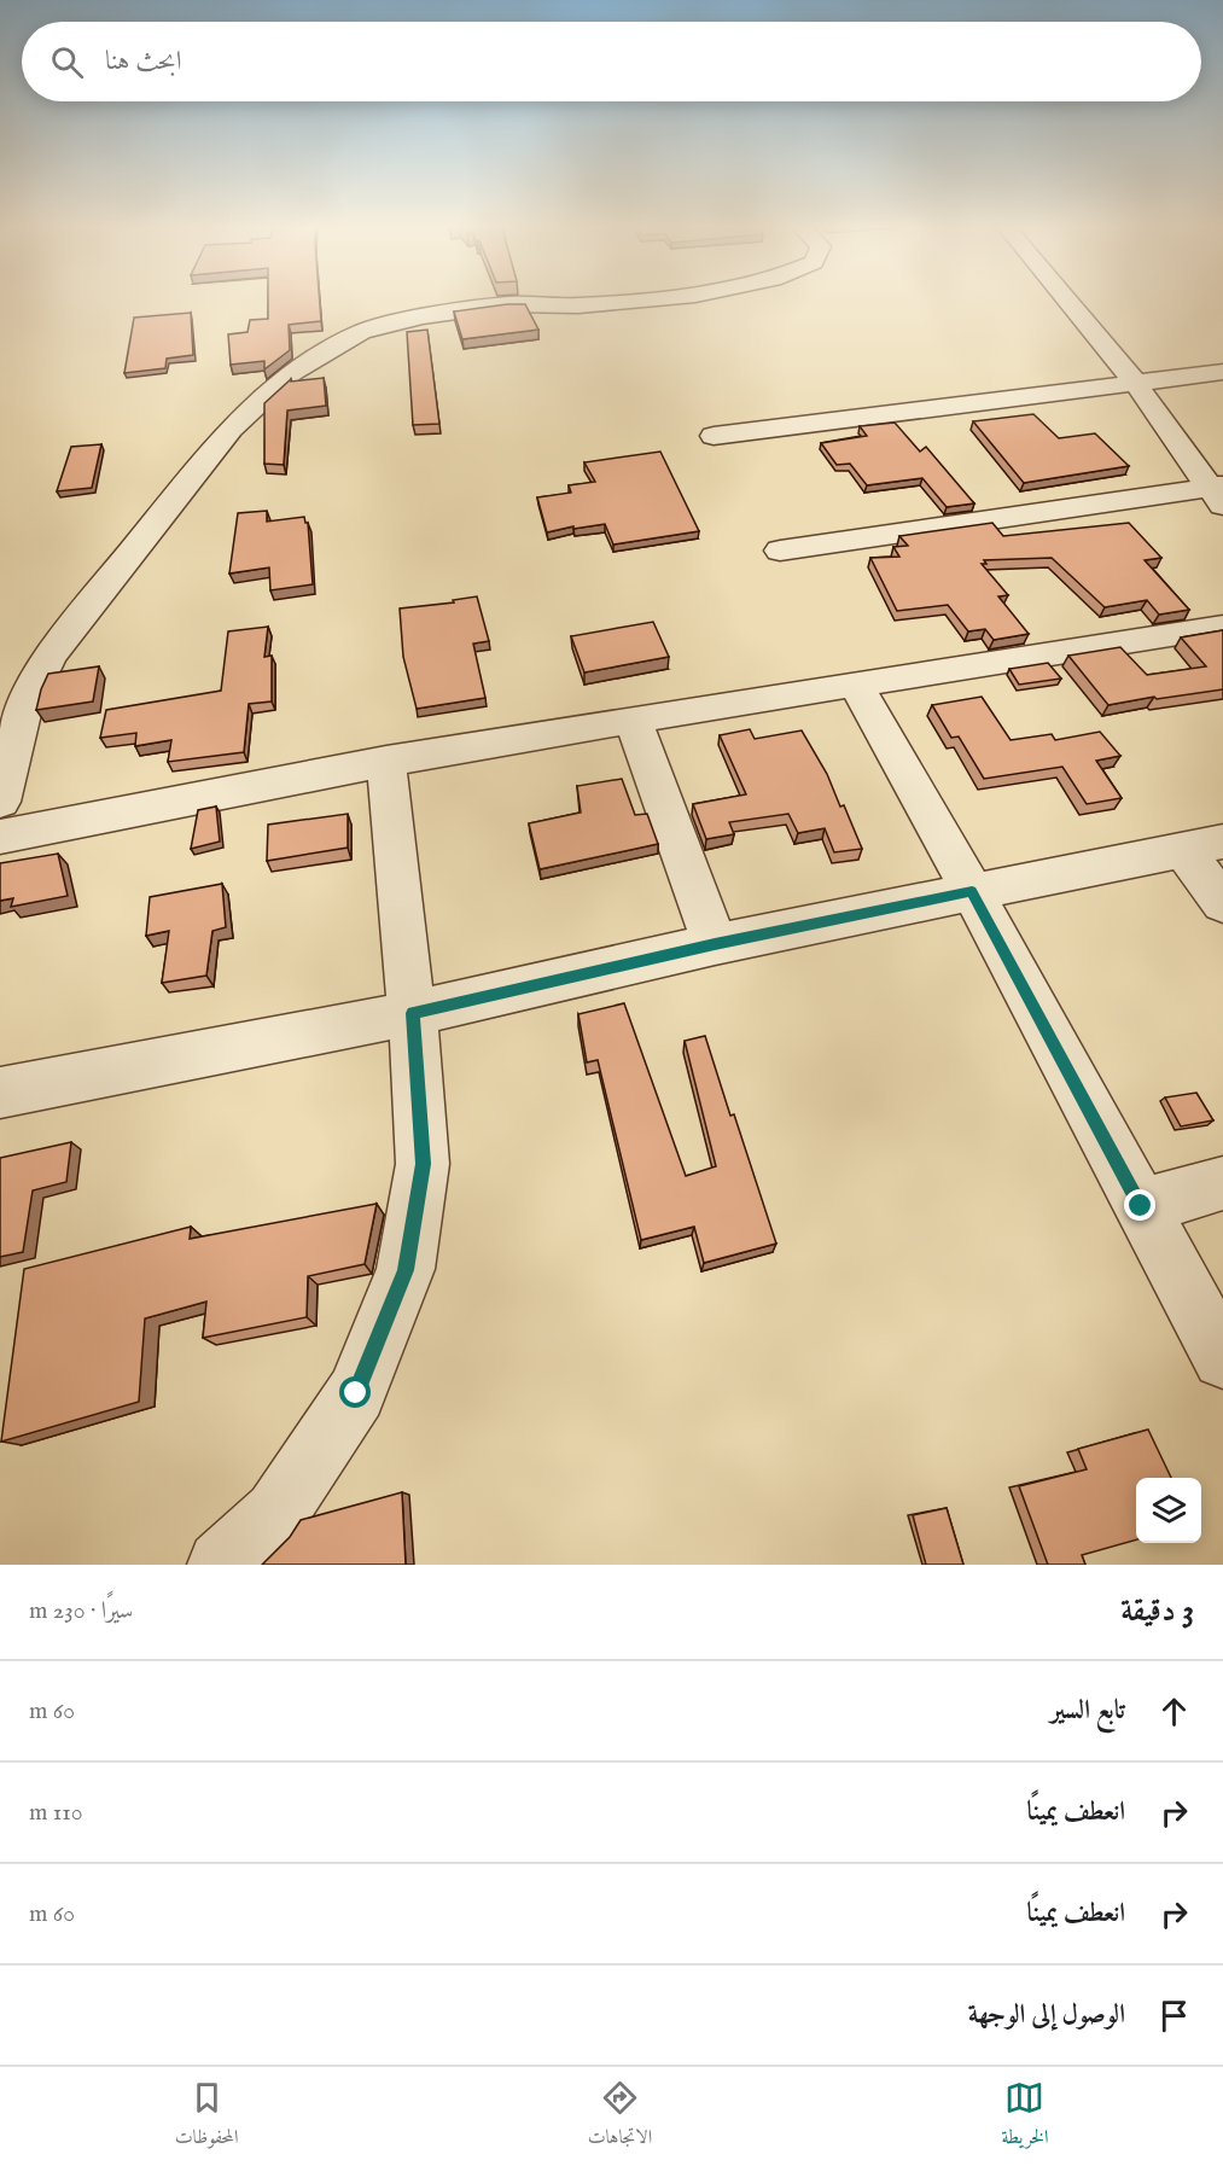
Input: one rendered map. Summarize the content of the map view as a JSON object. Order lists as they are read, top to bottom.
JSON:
{
  "page": {
    "search": "ابحث هنا",
    "heading": ["3 دقيقة", "سيرًا · 230 m"],
    "list": [
      ["تابع السير", "60 m"],
      ["انعطف يمينًا", "110 m"],
      ["انعطف يمينًا", "60 m"],
      "الوصول إلى الوجهة"
    ],
    "nav": ["الخريطة", "الاتجاهات", "المحفوظات"]
  }
}
